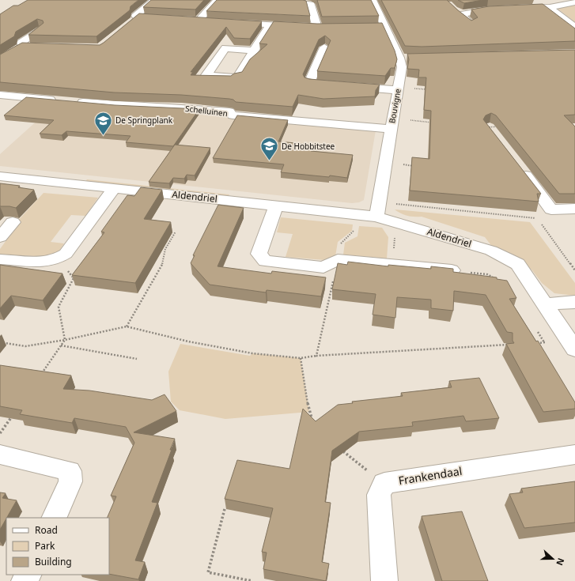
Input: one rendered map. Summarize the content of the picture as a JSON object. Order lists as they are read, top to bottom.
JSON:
{
  "streets": {
    "street": [
      "Bouvigne",
      "Schelluinen",
      "Aldendriel",
      "Frankendaal"
    ]
  },
  "crossings": [
    ["Bouvigne", "Schelluinen"],
    ["Bouvigne", "Aldendriel"]
  ],
  "places": {
    "school or university": ["De Springplank", "De Hobbitstee"]
  },
  "legend": ["Road", "Park", "Building"],
  "north": "right"
}
